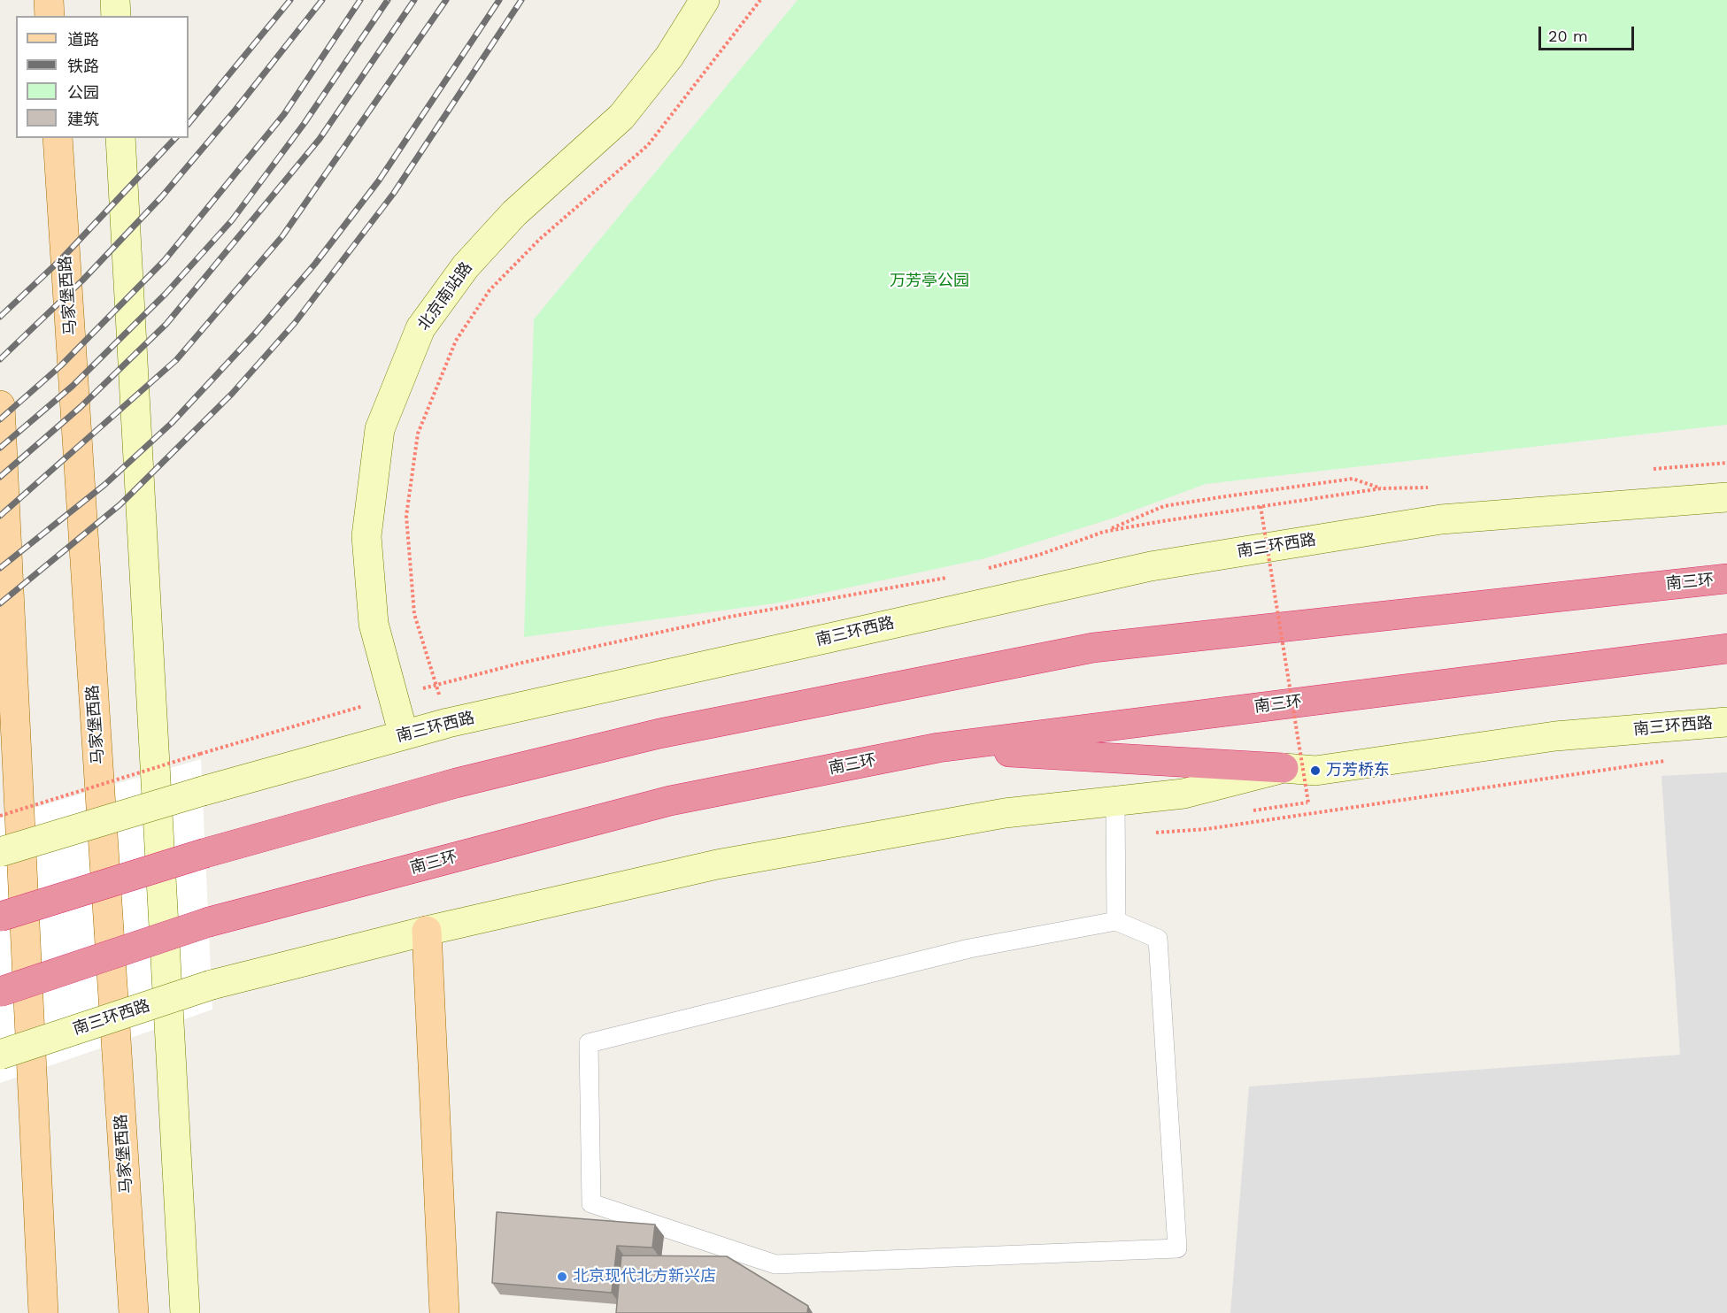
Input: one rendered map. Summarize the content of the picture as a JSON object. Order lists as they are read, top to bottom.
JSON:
{
  "streets": {
    "highway": ["南三环"],
    "main road": ["马家堡西路"],
    "street": ["北京南站路", "南三环西路"]
  },
  "crossings": [
    ["北京南站路", "南三环西路"]
  ],
  "parks": ["万芳亭公园"],
  "places": ["万芳桥东", "北京现代北方新兴店"],
  "legend": [
    "道路",
    "铁路",
    "公园",
    "建筑"
  ],
  "scale_bar": "20 m"
}
